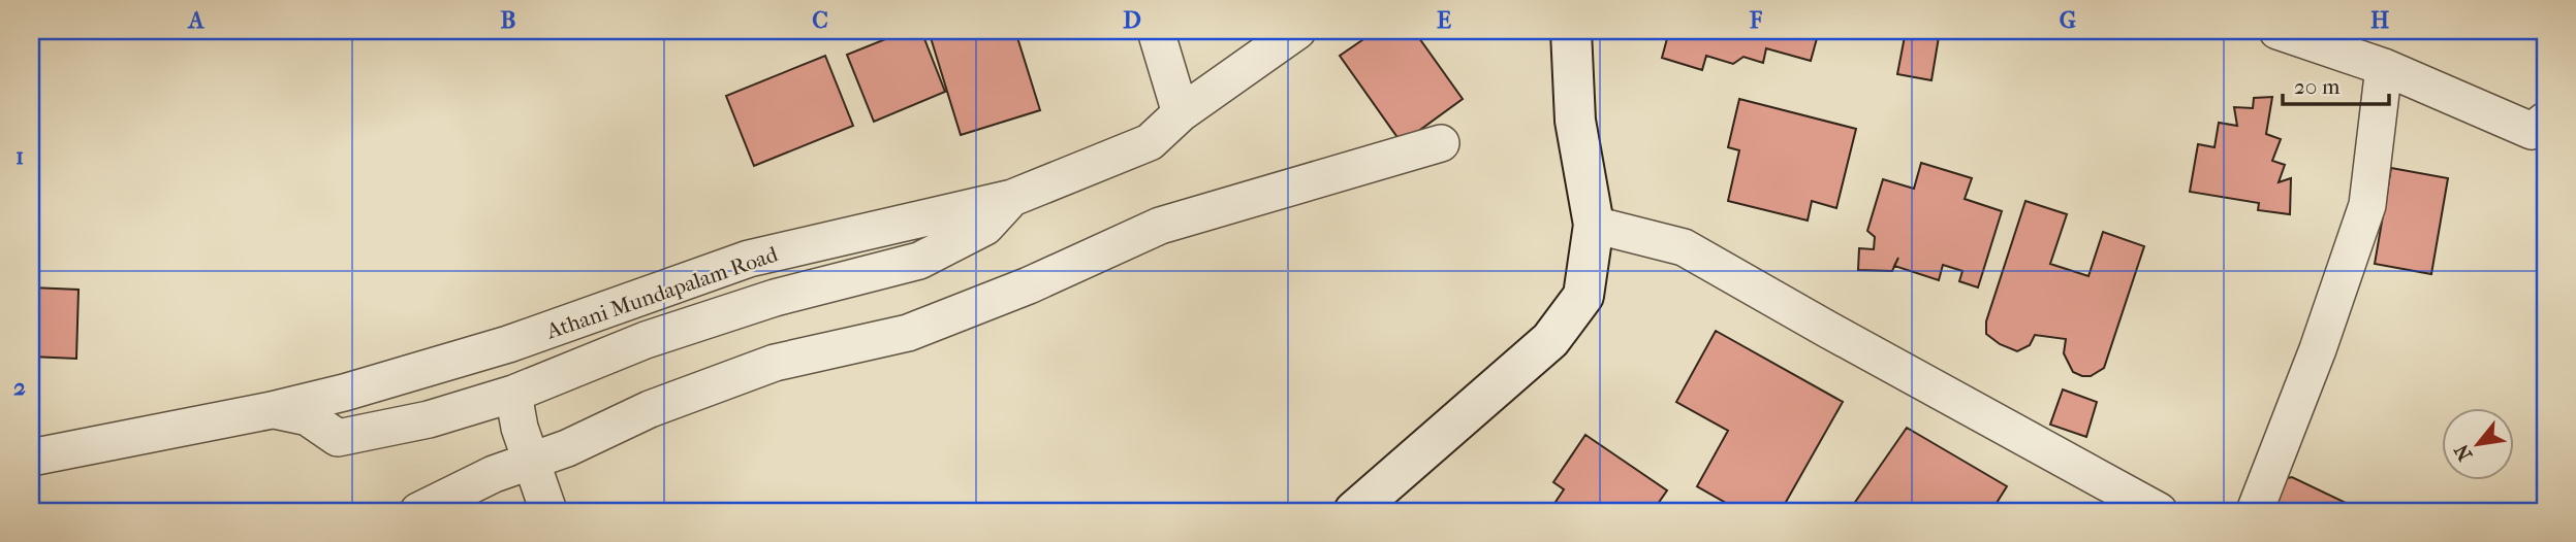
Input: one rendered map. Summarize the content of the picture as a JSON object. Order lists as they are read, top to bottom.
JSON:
{
  "streets": {
    "street": ["Athani Mundapalam Road"]
  },
  "scale_bar": "20 m",
  "north": "bottom left",
  "grid": {
    "columns": [
      "A",
      "B",
      "C",
      "D",
      "E",
      "F",
      "G",
      "H"
    ],
    "rows": ["1", "2"]
  }
}
